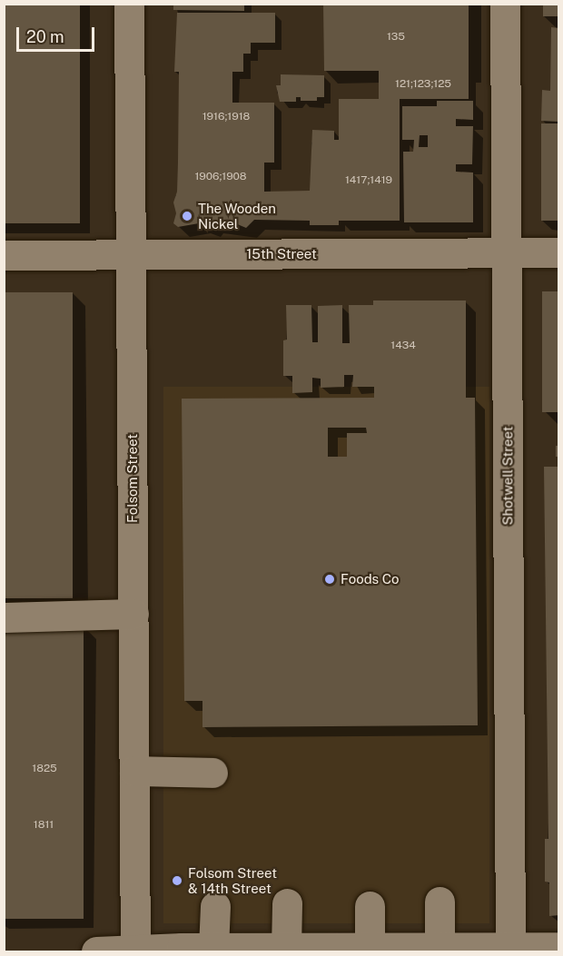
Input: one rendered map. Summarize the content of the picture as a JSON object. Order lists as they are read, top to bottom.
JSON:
{
  "streets": {
    "street": ["15th Street", "Shotwell Street", "Folsom Street"]
  },
  "crossings": [
    ["15th Street", "Shotwell Street"],
    ["15th Street", "Folsom Street"]
  ],
  "places": ["The Wooden Nickel", "Foods Co", "Folsom Street & 14th Street"],
  "house_numbers": [
    "135",
    "121;123;125",
    "1916;1918",
    "1906;1908",
    "1417;1419",
    "1434",
    "1825",
    "1811"
  ],
  "scale_bar": "20 m"
}
